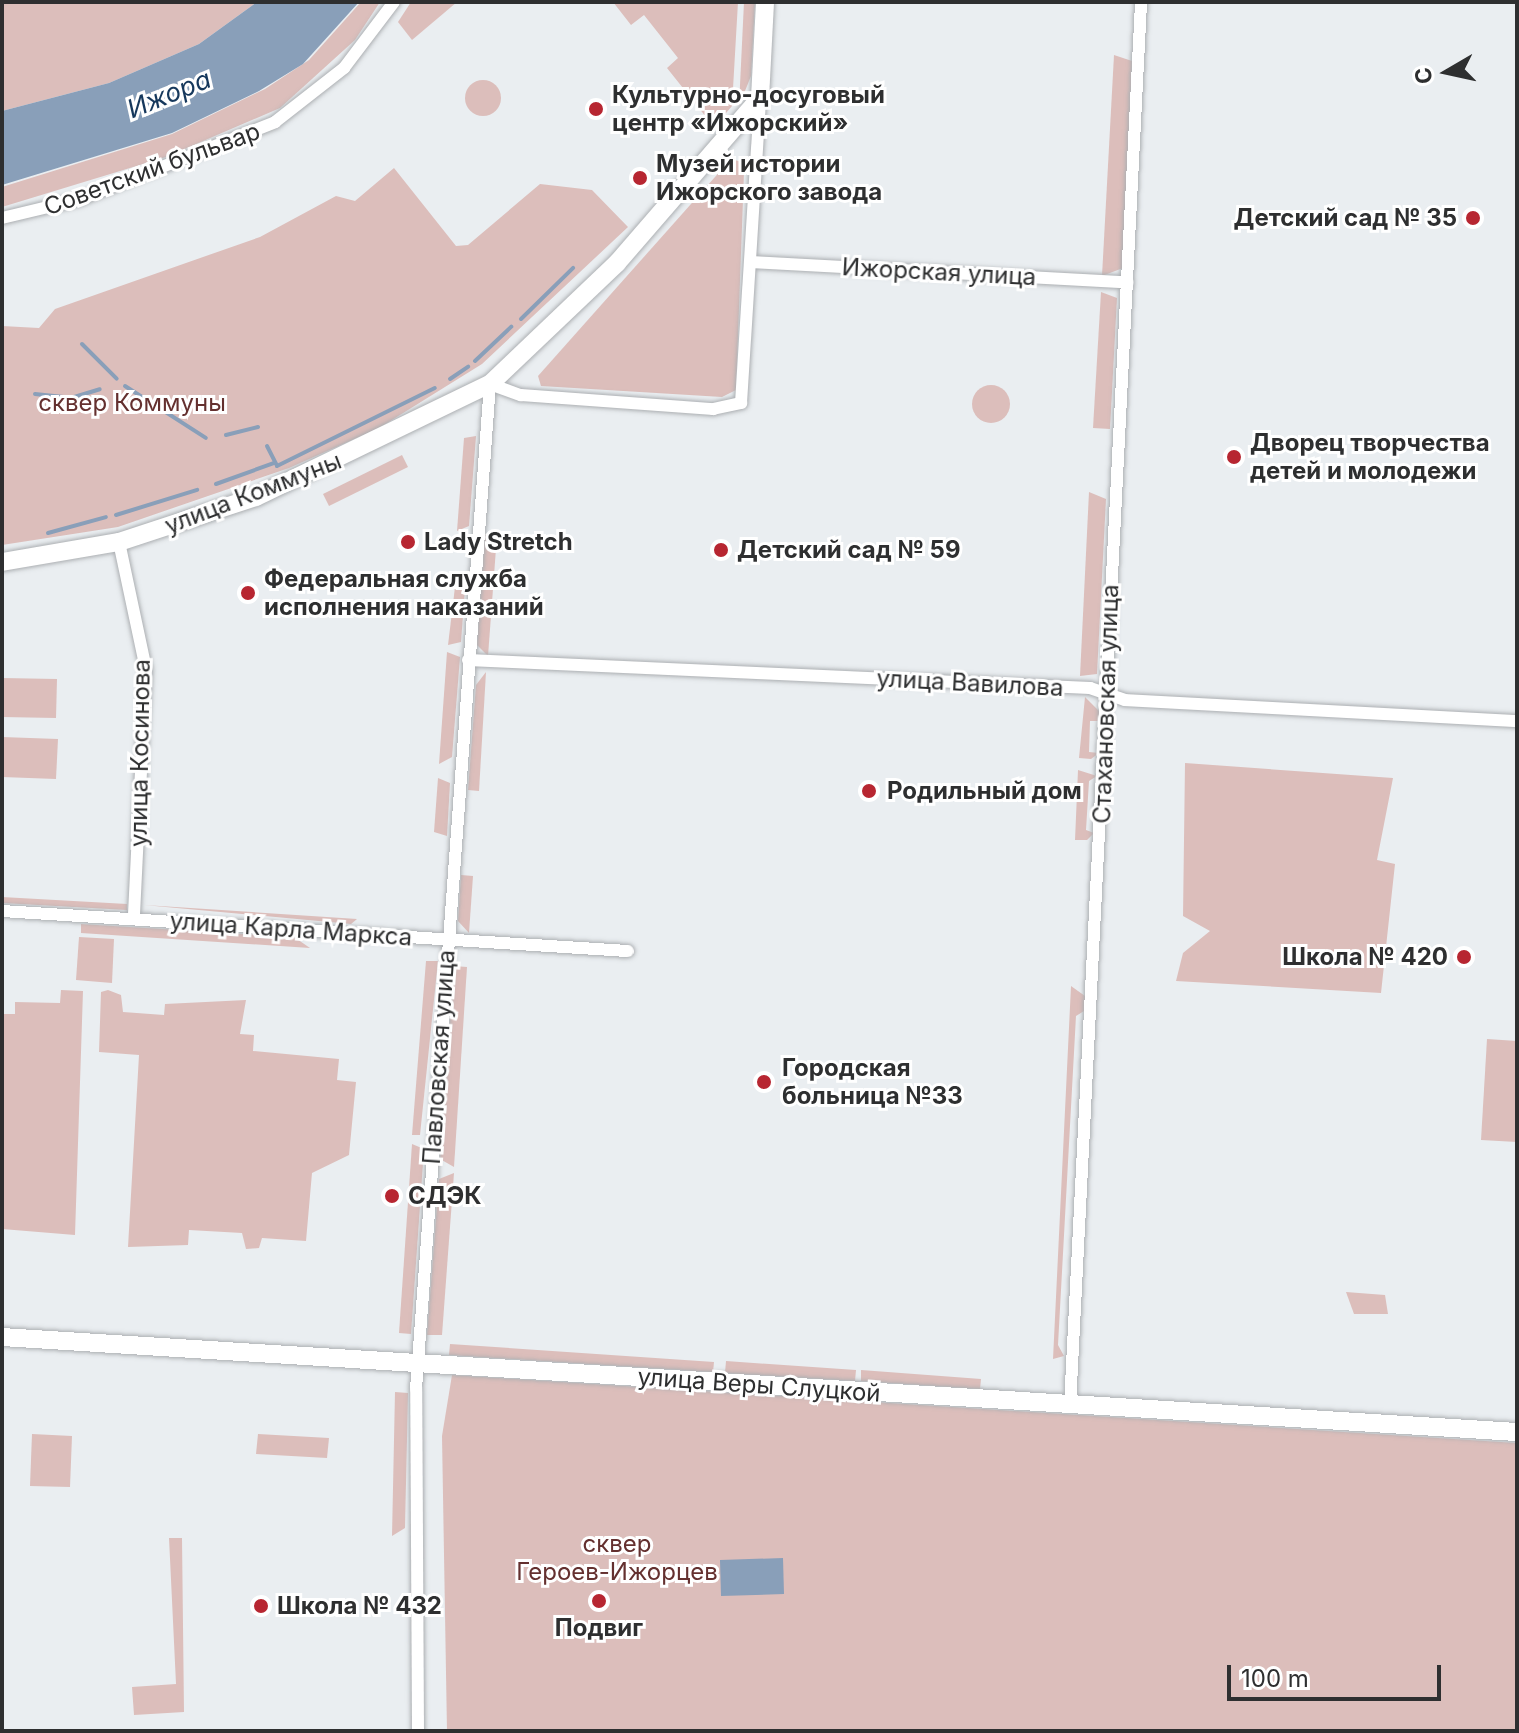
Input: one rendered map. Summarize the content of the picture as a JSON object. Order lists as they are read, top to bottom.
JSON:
{
  "streets": {
    "street": [
      "Советский бульвар",
      "Ижорская улица",
      "улица Коммуны",
      "улица Вавилова",
      "Стахановская улица",
      "улица Косинова",
      "улица Карла Маркса",
      "Павловская улица",
      "улица Веры Слуцкой"
    ]
  },
  "crossings": [
    ["Ижорская улица", "Стахановская улица"],
    ["улица Коммуны", "улица Косинова"],
    ["улица Коммуны", "Павловская улица"],
    ["улица Вавилова", "Стахановская улица"],
    ["улица Вавилова", "Павловская улица"],
    ["Стахановская улица", "улица Веры Слуцкой"],
    ["улица Косинова", "улица Карла Маркса"],
    ["улица Карла Маркса", "Павловская улица"],
    ["Павловская улица", "улица Веры Слуцкой"]
  ],
  "water": ["Ижора"],
  "parks": ["сквер Коммуны", "сквер Героев-Ижорцев"],
  "places": [
    "Культурно-досуговый центр «Ижорский»",
    "Музей истории Ижорского завода",
    "Детский сад № 35",
    "Дворец творчества детей и молодежи",
    "Lady Stretch",
    "Детский сад № 59",
    "Федеральная служба исполнения наказаний",
    "Родильный дом",
    "Школа № 420",
    "Городская больница №33",
    "СДЭК",
    "Подвиг",
    "Школа № 432"
  ],
  "scale_bar": "100 m",
  "north": "left"
}
